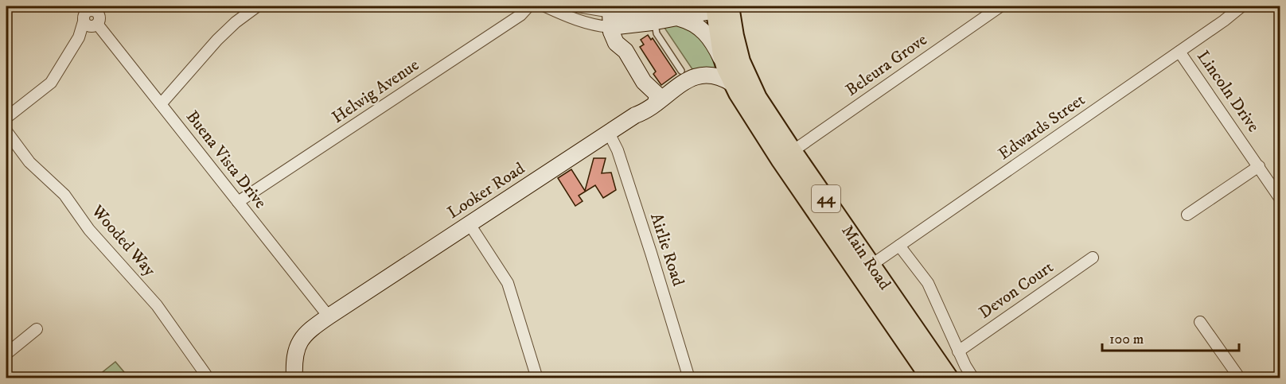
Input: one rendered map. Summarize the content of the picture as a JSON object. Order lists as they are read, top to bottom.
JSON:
{
  "streets": {
    "main road": ["44", "Main Road"],
    "street": [
      "Beleura Grove",
      "Helwig Avenue",
      "Lincoln Drive",
      "Edwards Street",
      "Buena Vista Drive",
      "Looker Road",
      "Wooded Way",
      "Airlie Road",
      "Devon Court"
    ]
  },
  "crossings": [
    ["Beleura Grove", "Main Road"],
    ["Helwig Avenue", "Buena Vista Drive"],
    ["Lincoln Drive", "Edwards Street"],
    ["Edwards Street", "Main Road"],
    ["Buena Vista Drive", "Looker Road"],
    ["Looker Road", "Airlie Road"],
    ["Looker Road", "Main Road"],
    ["Main Road", "Devon Court"]
  ],
  "scale_bar": "100 m"
}
